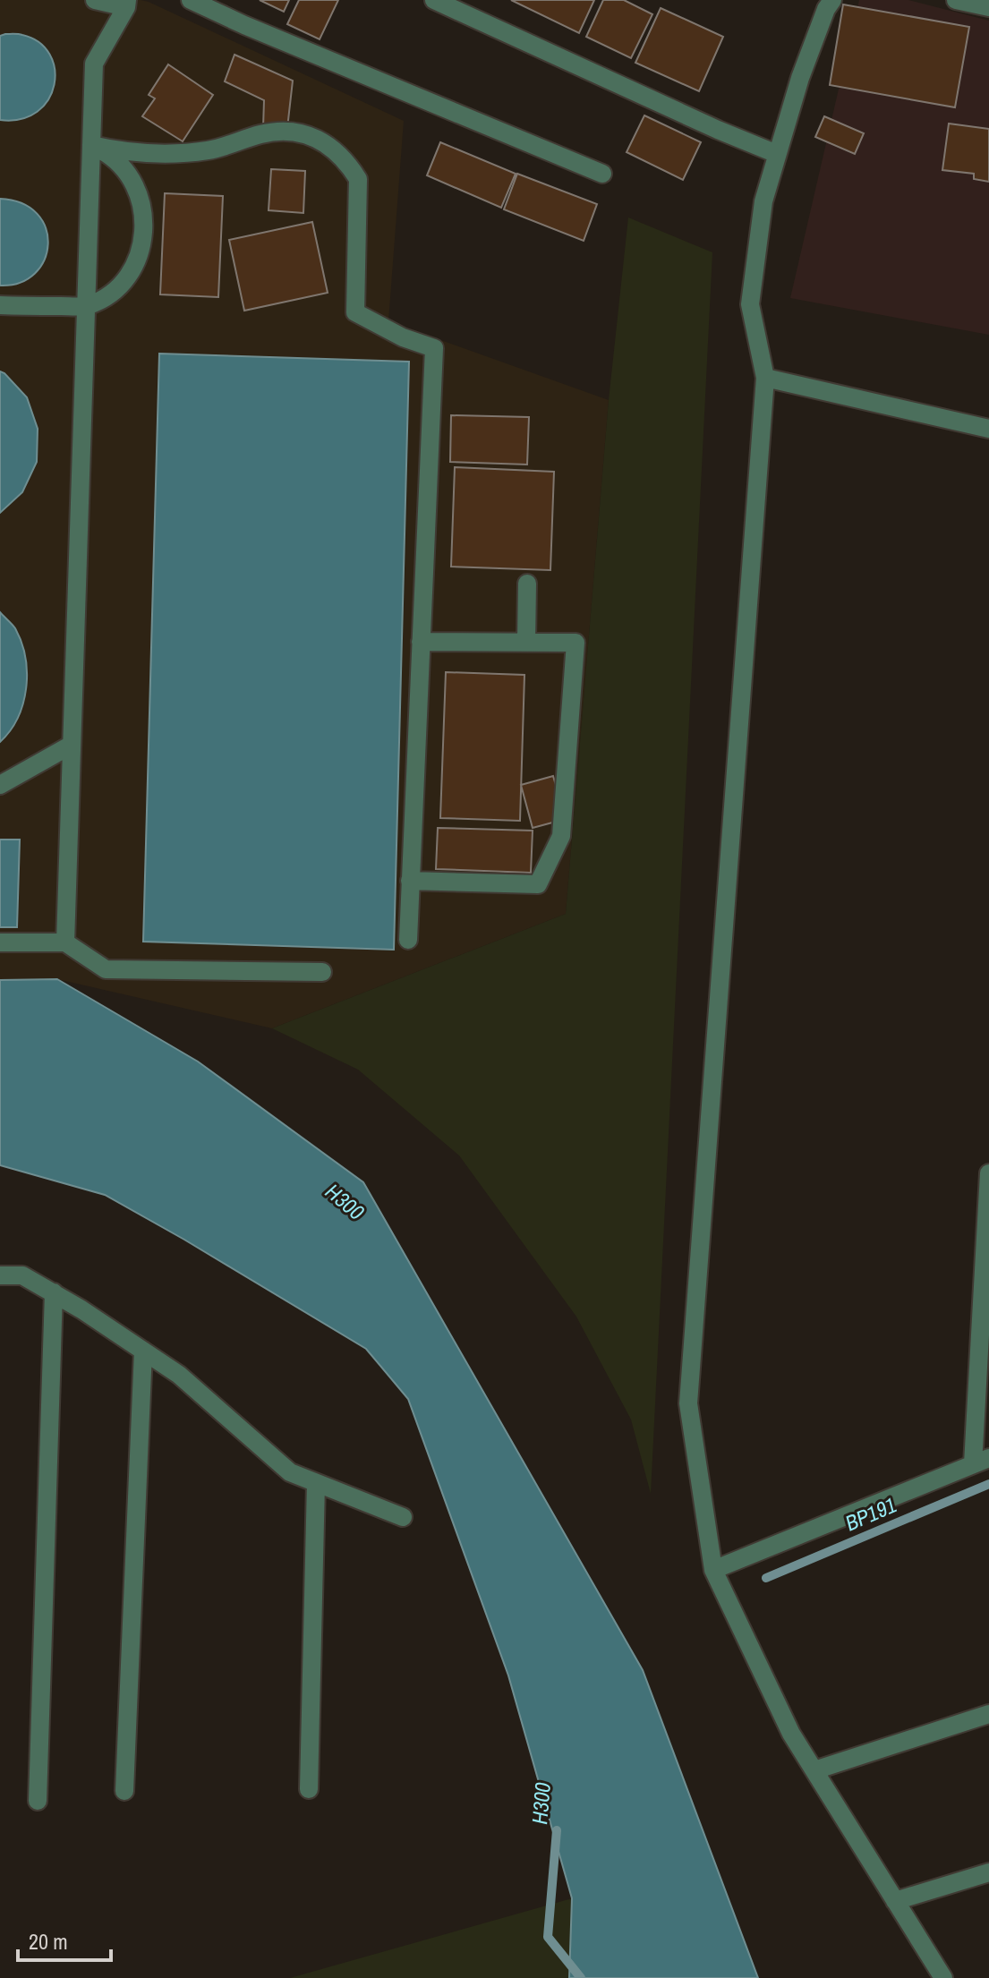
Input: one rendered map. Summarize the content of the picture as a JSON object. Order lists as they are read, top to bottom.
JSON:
{
  "water": ["H300", "BP191"],
  "scale_bar": "20 m"
}
